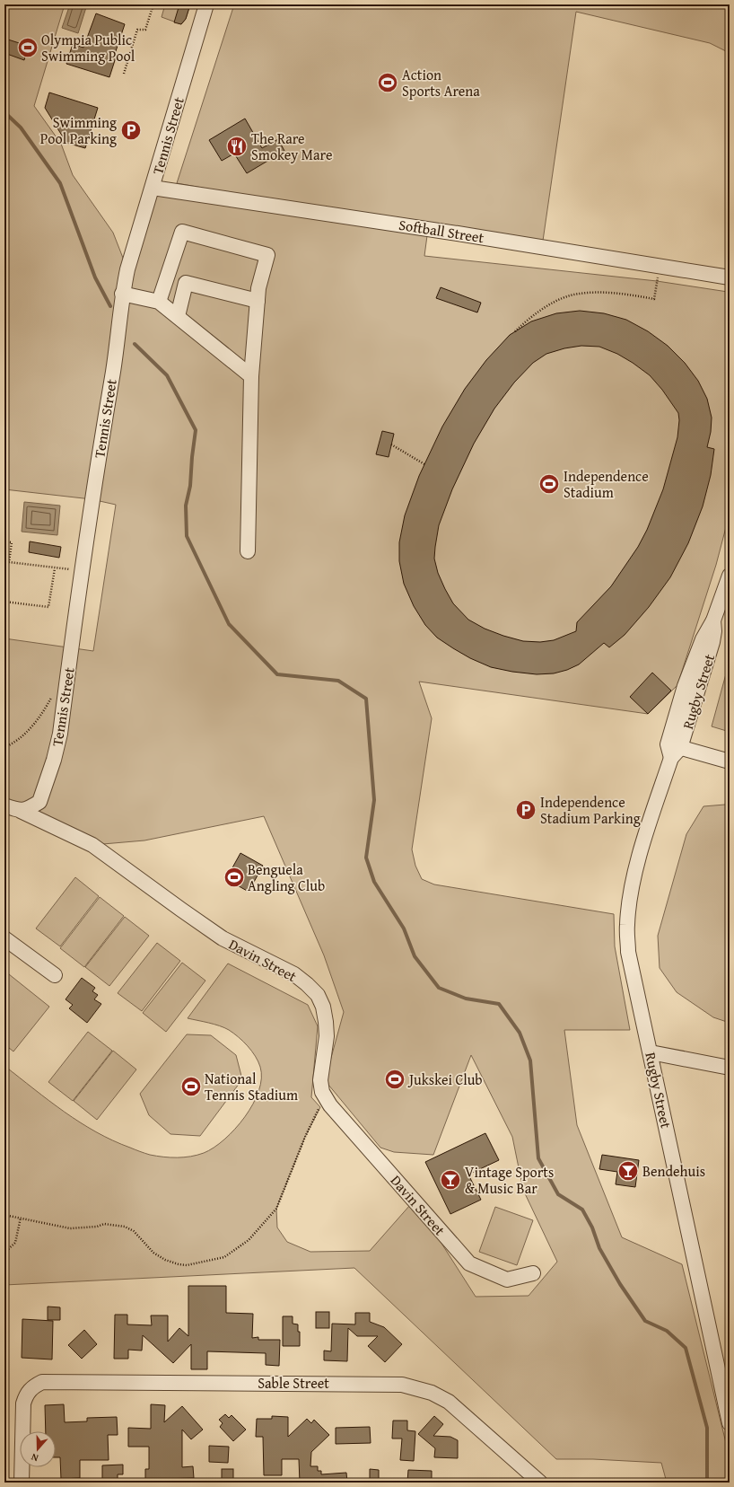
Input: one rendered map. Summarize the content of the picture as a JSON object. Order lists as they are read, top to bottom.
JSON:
{
  "streets": {
    "street": [
      "Tennis Street",
      "Softball Street",
      "Rugby Street",
      "Davin Street",
      "Sable Street"
    ]
  },
  "crossings": [
    ["Tennis Street", "Softball Street"],
    ["Tennis Street", "Davin Street"]
  ],
  "places": {
    "sports": [
      "Olympia Public Swimming Pool",
      "Action Sports Arena",
      "Independence Stadium",
      "Benguela Angling Club",
      "Jukskei Club",
      "National Tennis Stadium"
    ],
    "parking": ["Swimming Pool Parking", "Independence Stadium Parking"],
    "restaurant": ["The Rare Smokey Mare"],
    "bar": ["Bendehuis", "Vintage Sports & Music Bar"]
  },
  "north": "bottom"
}
